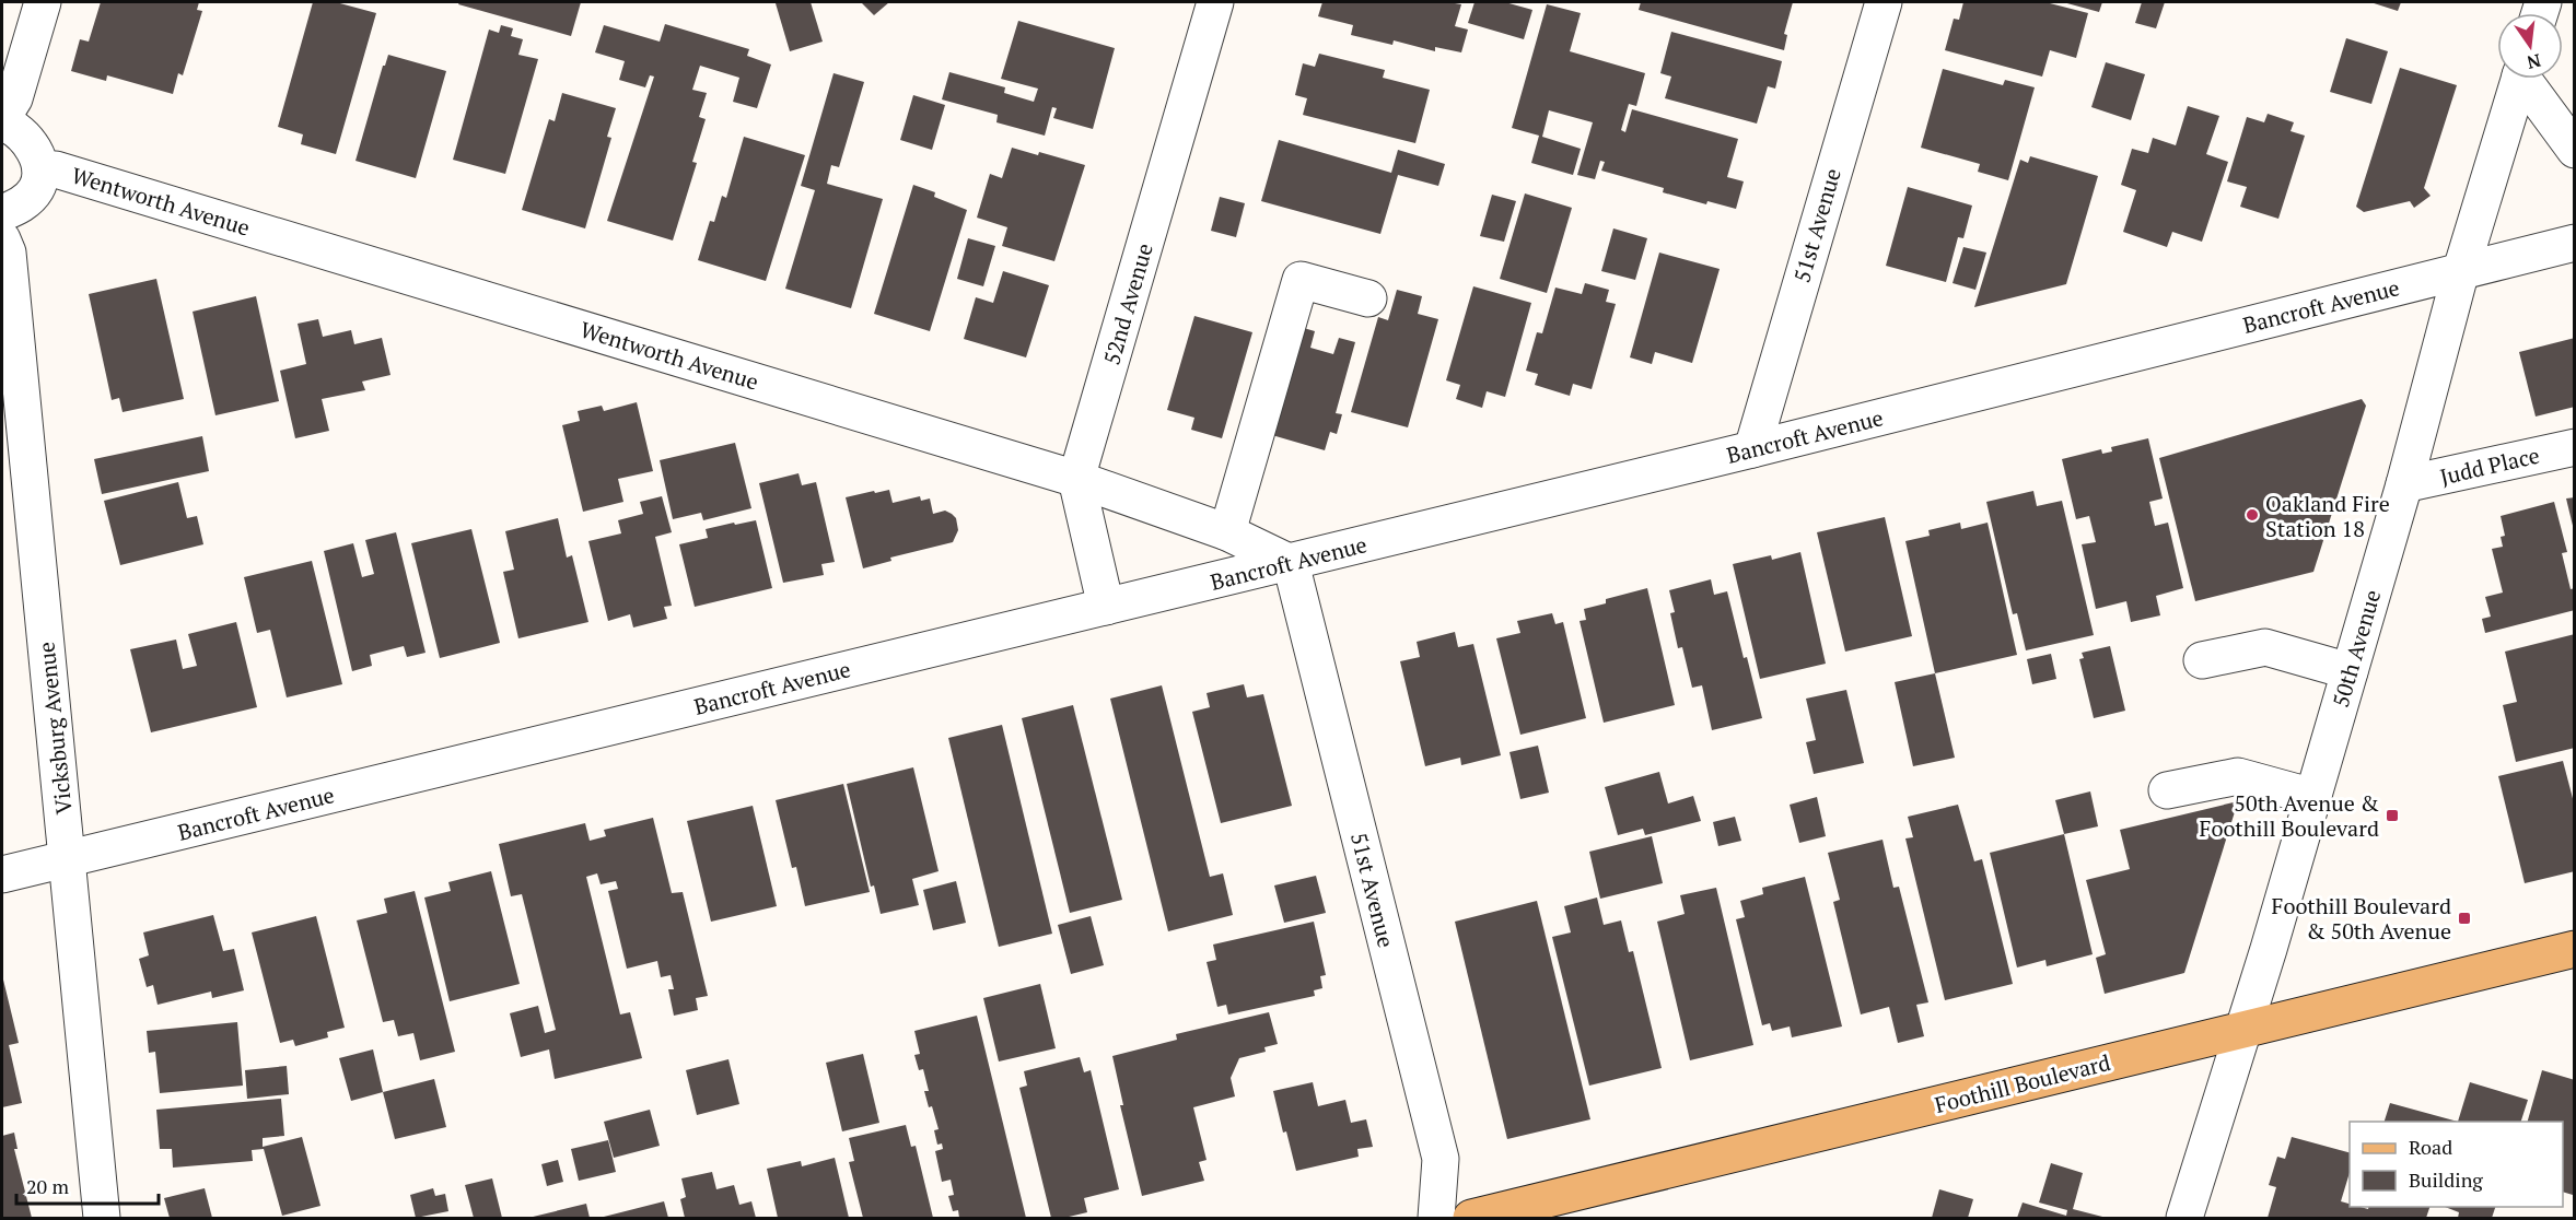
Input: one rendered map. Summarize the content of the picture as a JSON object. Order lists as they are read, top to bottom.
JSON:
{
  "streets": {
    "main road": ["Foothill Boulevard"],
    "street": [
      "Wentworth Avenue",
      "51st Avenue",
      "52nd Avenue",
      "Bancroft Avenue",
      "Judd Place",
      "50th Avenue",
      "Vicksburg Avenue"
    ]
  },
  "crossings": [
    ["Wentworth Avenue", "51st Avenue"],
    ["Wentworth Avenue", "52nd Avenue"],
    ["Wentworth Avenue", "Bancroft Avenue"],
    ["51st Avenue", "Bancroft Avenue"],
    ["52nd Avenue", "Bancroft Avenue"],
    ["Bancroft Avenue", "50th Avenue"],
    ["Bancroft Avenue", "Vicksburg Avenue"],
    ["Judd Place", "50th Avenue"],
    ["50th Avenue", "Foothill Boulevard"]
  ],
  "places": {
    "other": ["Oakland Fire Station 18"],
    "transit": ["50th Avenue & Foothill Boulevard", "Foothill Boulevard & 50th Avenue"]
  },
  "legend": ["Road", "Building"],
  "scale_bar": "20 m",
  "north": "bottom"
}
